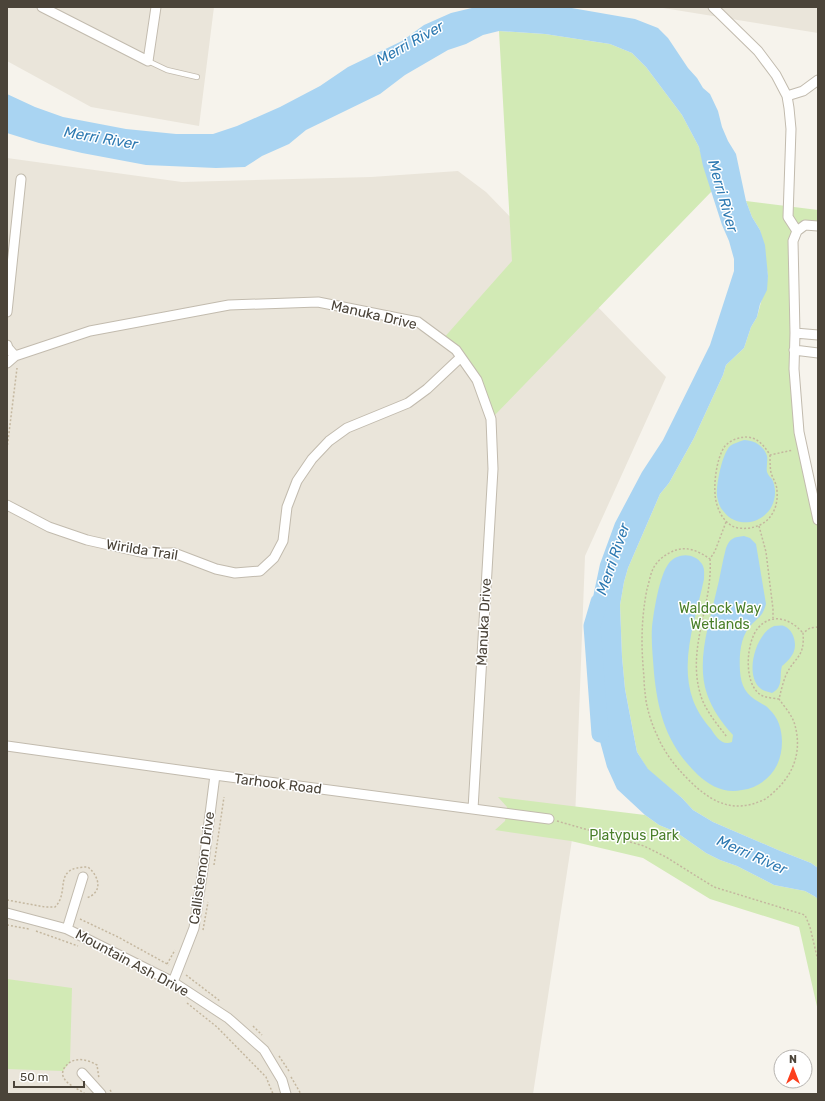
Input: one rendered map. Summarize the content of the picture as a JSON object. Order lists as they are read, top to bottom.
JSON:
{
  "streets": {
    "street": [
      "Manuka Drive",
      "Wirilda Trail",
      "Tarhook Road",
      "Callistemon Drive",
      "Mountain Ash Drive"
    ]
  },
  "crossings": [
    ["Manuka Drive", "Wirilda Trail"],
    ["Manuka Drive", "Tarhook Road"],
    ["Tarhook Road", "Callistemon Drive"],
    ["Callistemon Drive", "Mountain Ash Drive"]
  ],
  "water": ["Merri River"],
  "parks": ["Waldock Way Wetlands", "Platypus Park"],
  "scale_bar": "50 m",
  "north": "top"
}
